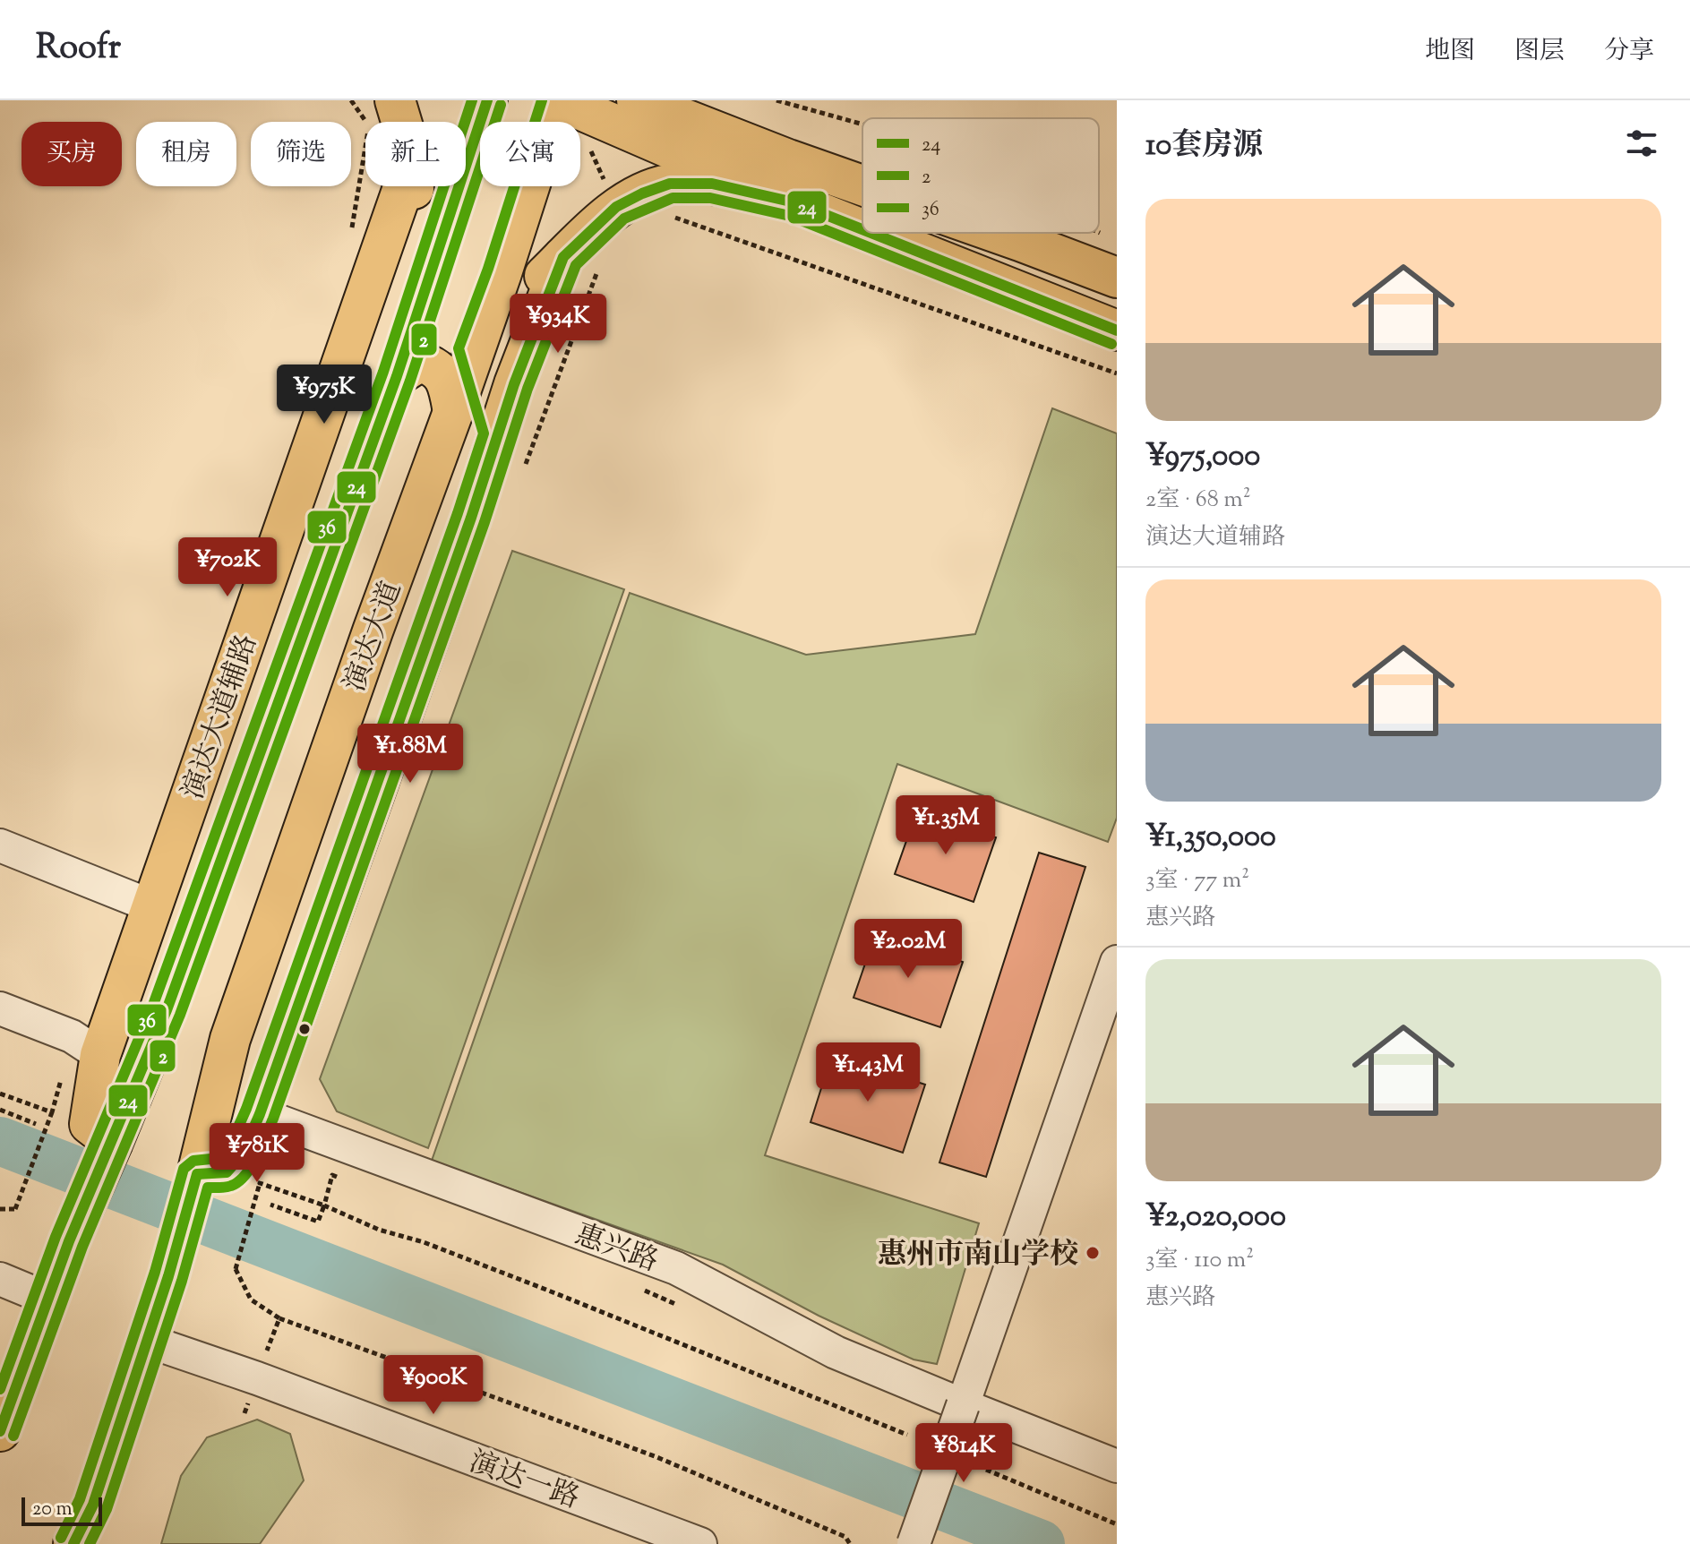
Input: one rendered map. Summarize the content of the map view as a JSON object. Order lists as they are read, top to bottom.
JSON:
{
  "streets": {
    "main road": ["演达大道", "演达大道辅路"],
    "street": ["惠兴路", "演达一路"]
  },
  "crossings": [
    ["演达大道", "演达一路"]
  ],
  "places": ["惠州市南山学校"],
  "lines": ["transit line 24", "transit line 36", "transit line 2"],
  "legend": ["24", "2", "36"],
  "scale_bar": "20 m",
  "page": {
    "header": "Roofr",
    "nav": ["地图", "图层", "分享"],
    "heading": "10套房源",
    "chip": [
      "买房",
      "租房",
      "筛选",
      "新上",
      "公寓"
    ],
    "list": [
      {
        "name": "¥975,000",
        "note": "2室 · 68 m² · 演达大道辅路"
      },
      {
        "name": "¥1,350,000",
        "note": "3室 · 77 m² · 惠兴路"
      },
      {
        "name": "¥2,020,000",
        "note": "3室 · 110 m² · 惠兴路"
      }
    ],
    "price": [
      "¥934K",
      "¥975K",
      "¥702K",
      "¥1.88M",
      "¥1.35M",
      "¥2.02M",
      "¥1.43M",
      "¥781K",
      "¥900K",
      "¥814K"
    ],
    "scale": "20 m"
  }
}
